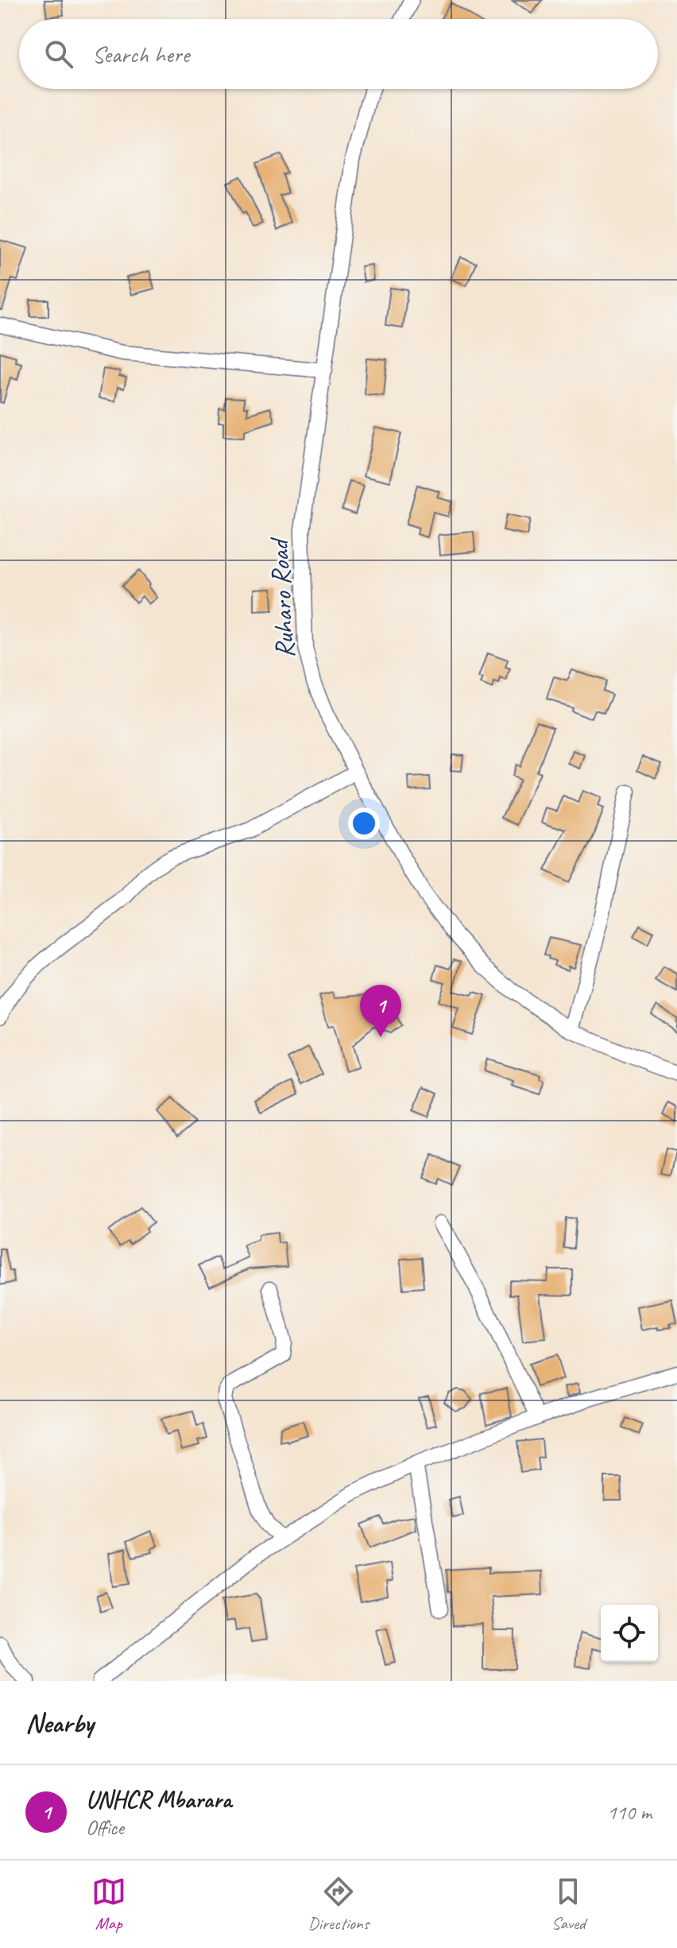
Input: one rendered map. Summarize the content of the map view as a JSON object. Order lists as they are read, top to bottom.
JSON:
{
  "streets": {
    "street": ["Ruharo Road"]
  },
  "page": {
    "search": "Search here",
    "pins": "1",
    "heading": "Nearby",
    "list": [
      {
        "mark": "1",
        "name": "UNHCR Mbarara",
        "note": "Office",
        "value": "110 m"
      }
    ],
    "nav": ["Map", "Directions", "Saved"]
  }
}
